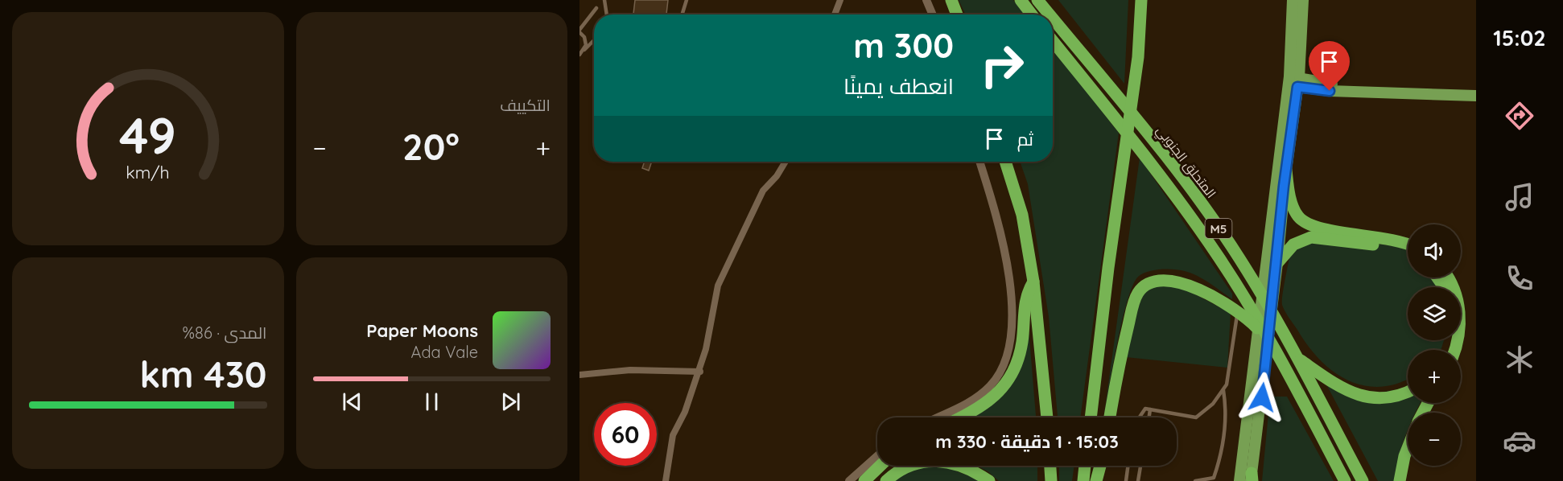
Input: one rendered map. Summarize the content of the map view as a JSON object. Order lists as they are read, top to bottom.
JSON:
{
  "streets": {
    "highway": ["المتحلق الجنوبي", "M5"]
  },
  "page": {
    "tabs": "15:02",
    "tile": [
      "التكييف",
      ["المدى · 86%", "430 km"]
    ],
    "turn": ["300 m", "انعطف يمينًا"],
    "then": "ثم",
    "heat": ["−", "20°", "+"],
    "map_buttons": ["+", "−"],
    "song": ["Paper Moons", "Ada Vale"],
    "limit": "60",
    "trip": "15:03 · 1 دقيقة · 330 m",
    "gauge": ["49", "km/h"]
  }
}
